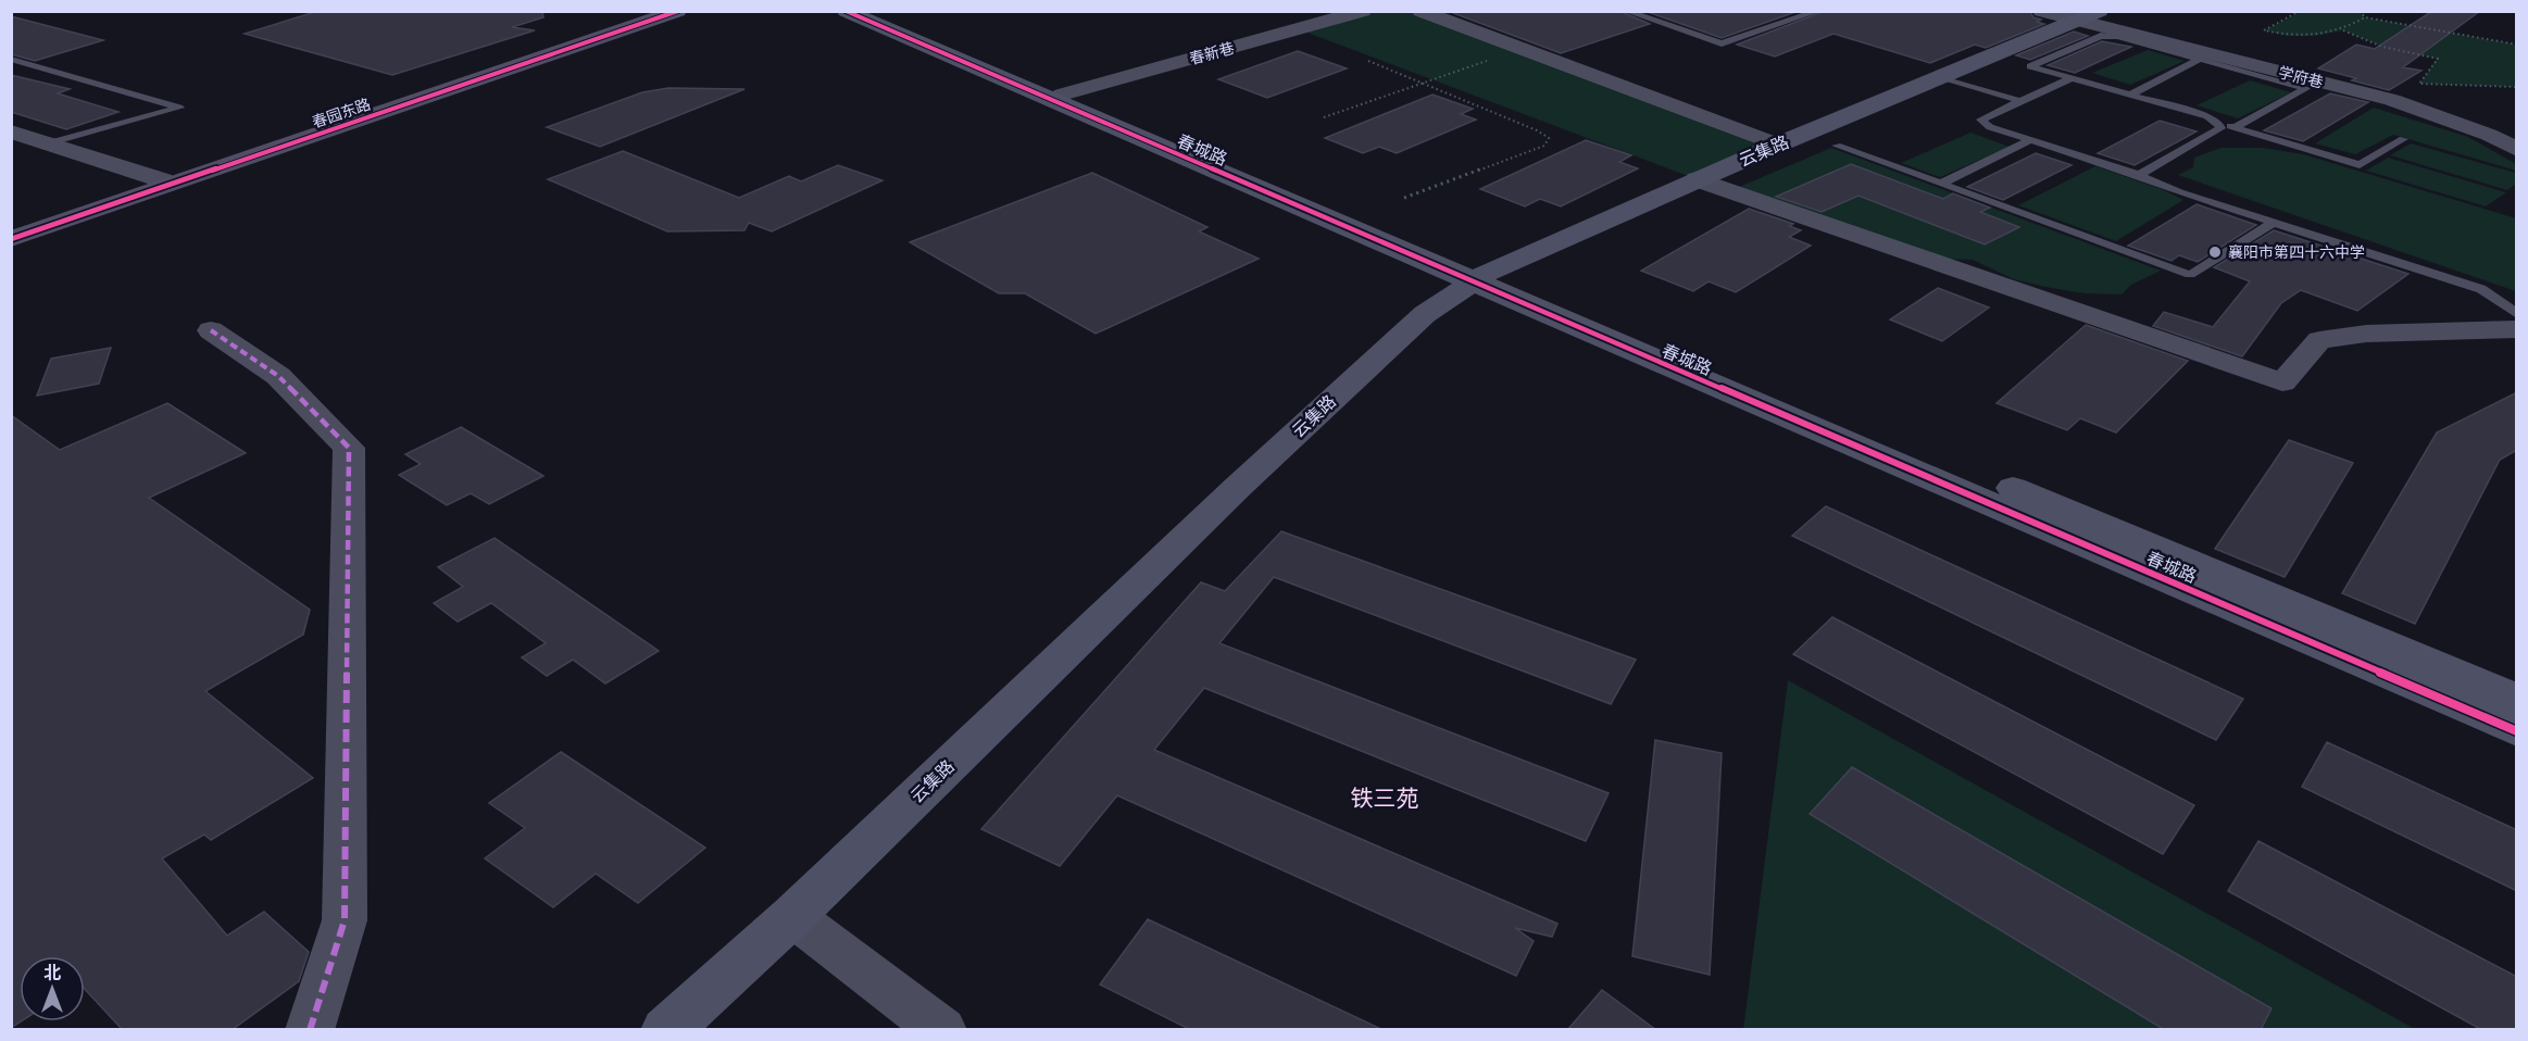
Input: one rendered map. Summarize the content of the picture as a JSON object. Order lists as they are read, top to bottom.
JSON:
{
  "streets": {
    "main road": ["春园东路"],
    "street": [
      "春新巷",
      "学府巷",
      "春城路",
      "云集路"
    ]
  },
  "crossings": [
    ["春新巷", "春城路"],
    ["学府巷", "云集路"],
    ["春城路", "云集路"]
  ],
  "districts": ["铁三苑"],
  "places": ["襄阳市第四十六中学"],
  "north": "top"
}
